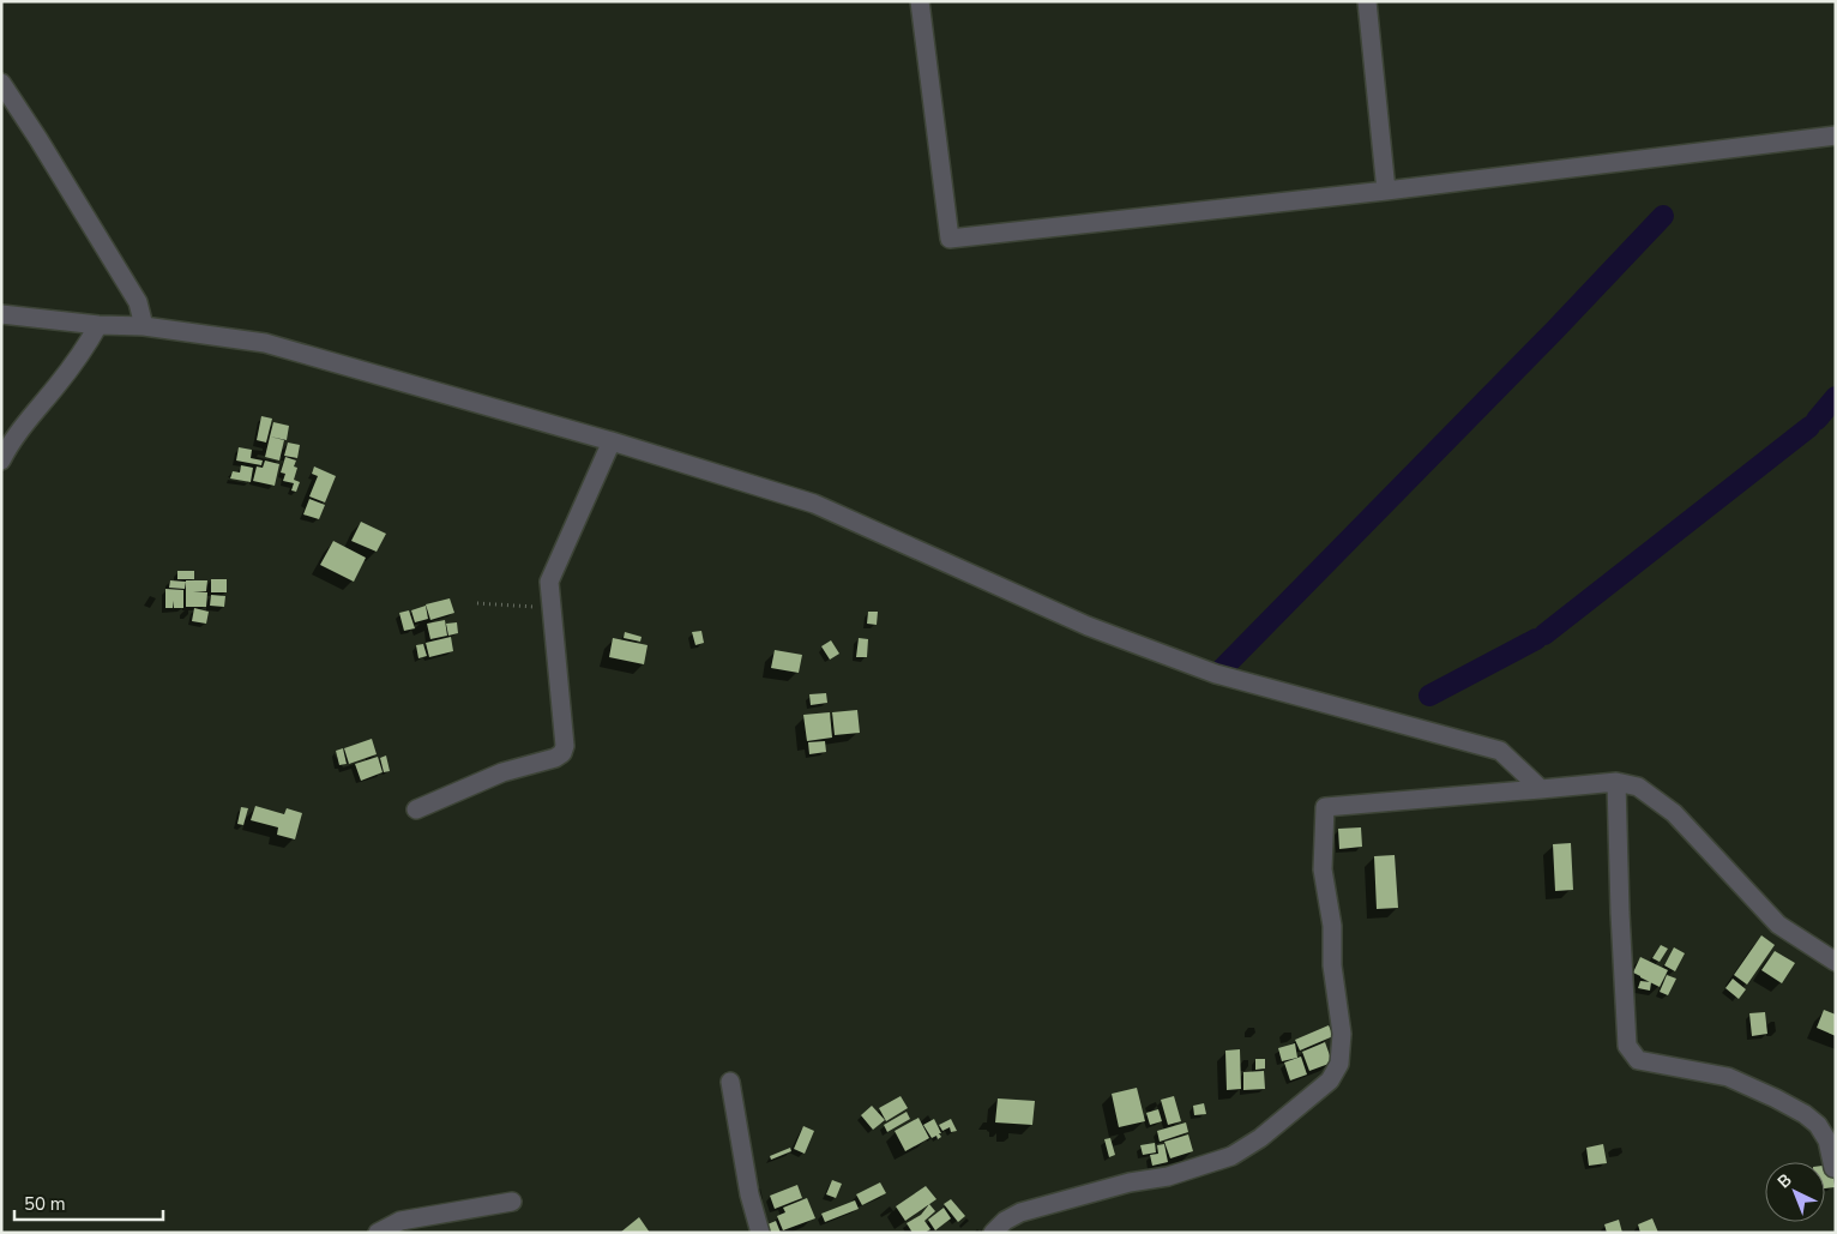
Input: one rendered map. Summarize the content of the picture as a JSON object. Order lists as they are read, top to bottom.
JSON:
{
  "scale_bar": "50 m",
  "north": "top left"
}
